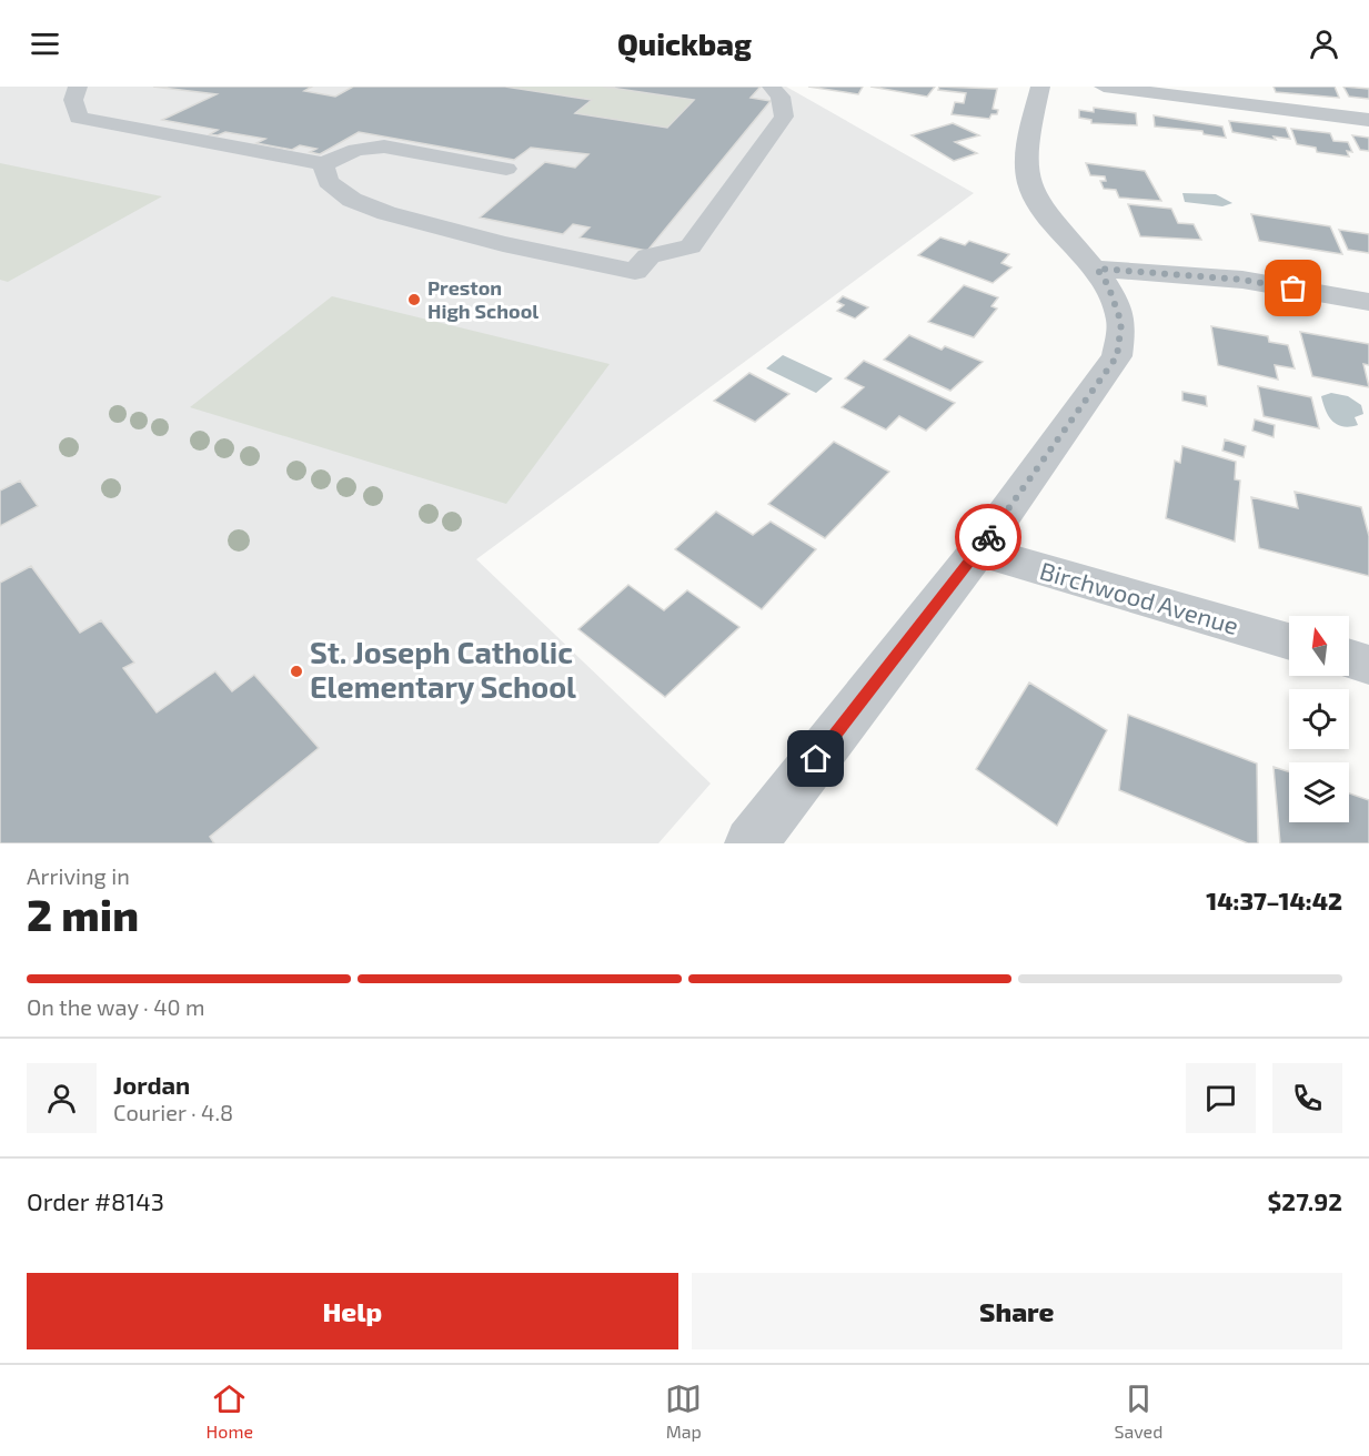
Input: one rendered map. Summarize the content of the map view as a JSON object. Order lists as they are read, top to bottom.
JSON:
{
  "streets": {
    "street": ["Birchwood Avenue"]
  },
  "places": ["Preston High School", "St. Joseph Catholic Elementary School"],
  "north": "top",
  "page": {
    "header": "Quickbag",
    "heading": ["2 min", "Arriving in", "14:37–14:42"],
    "panel": [
      "Jordan",
      "Courier · 4.8",
      "Order #8143",
      "$27.92"
    ],
    "bar": "On the way · 40 m",
    "buttons": ["Help", "Share"],
    "tabs": ["Home", "Map", "Saved"]
  }
}
